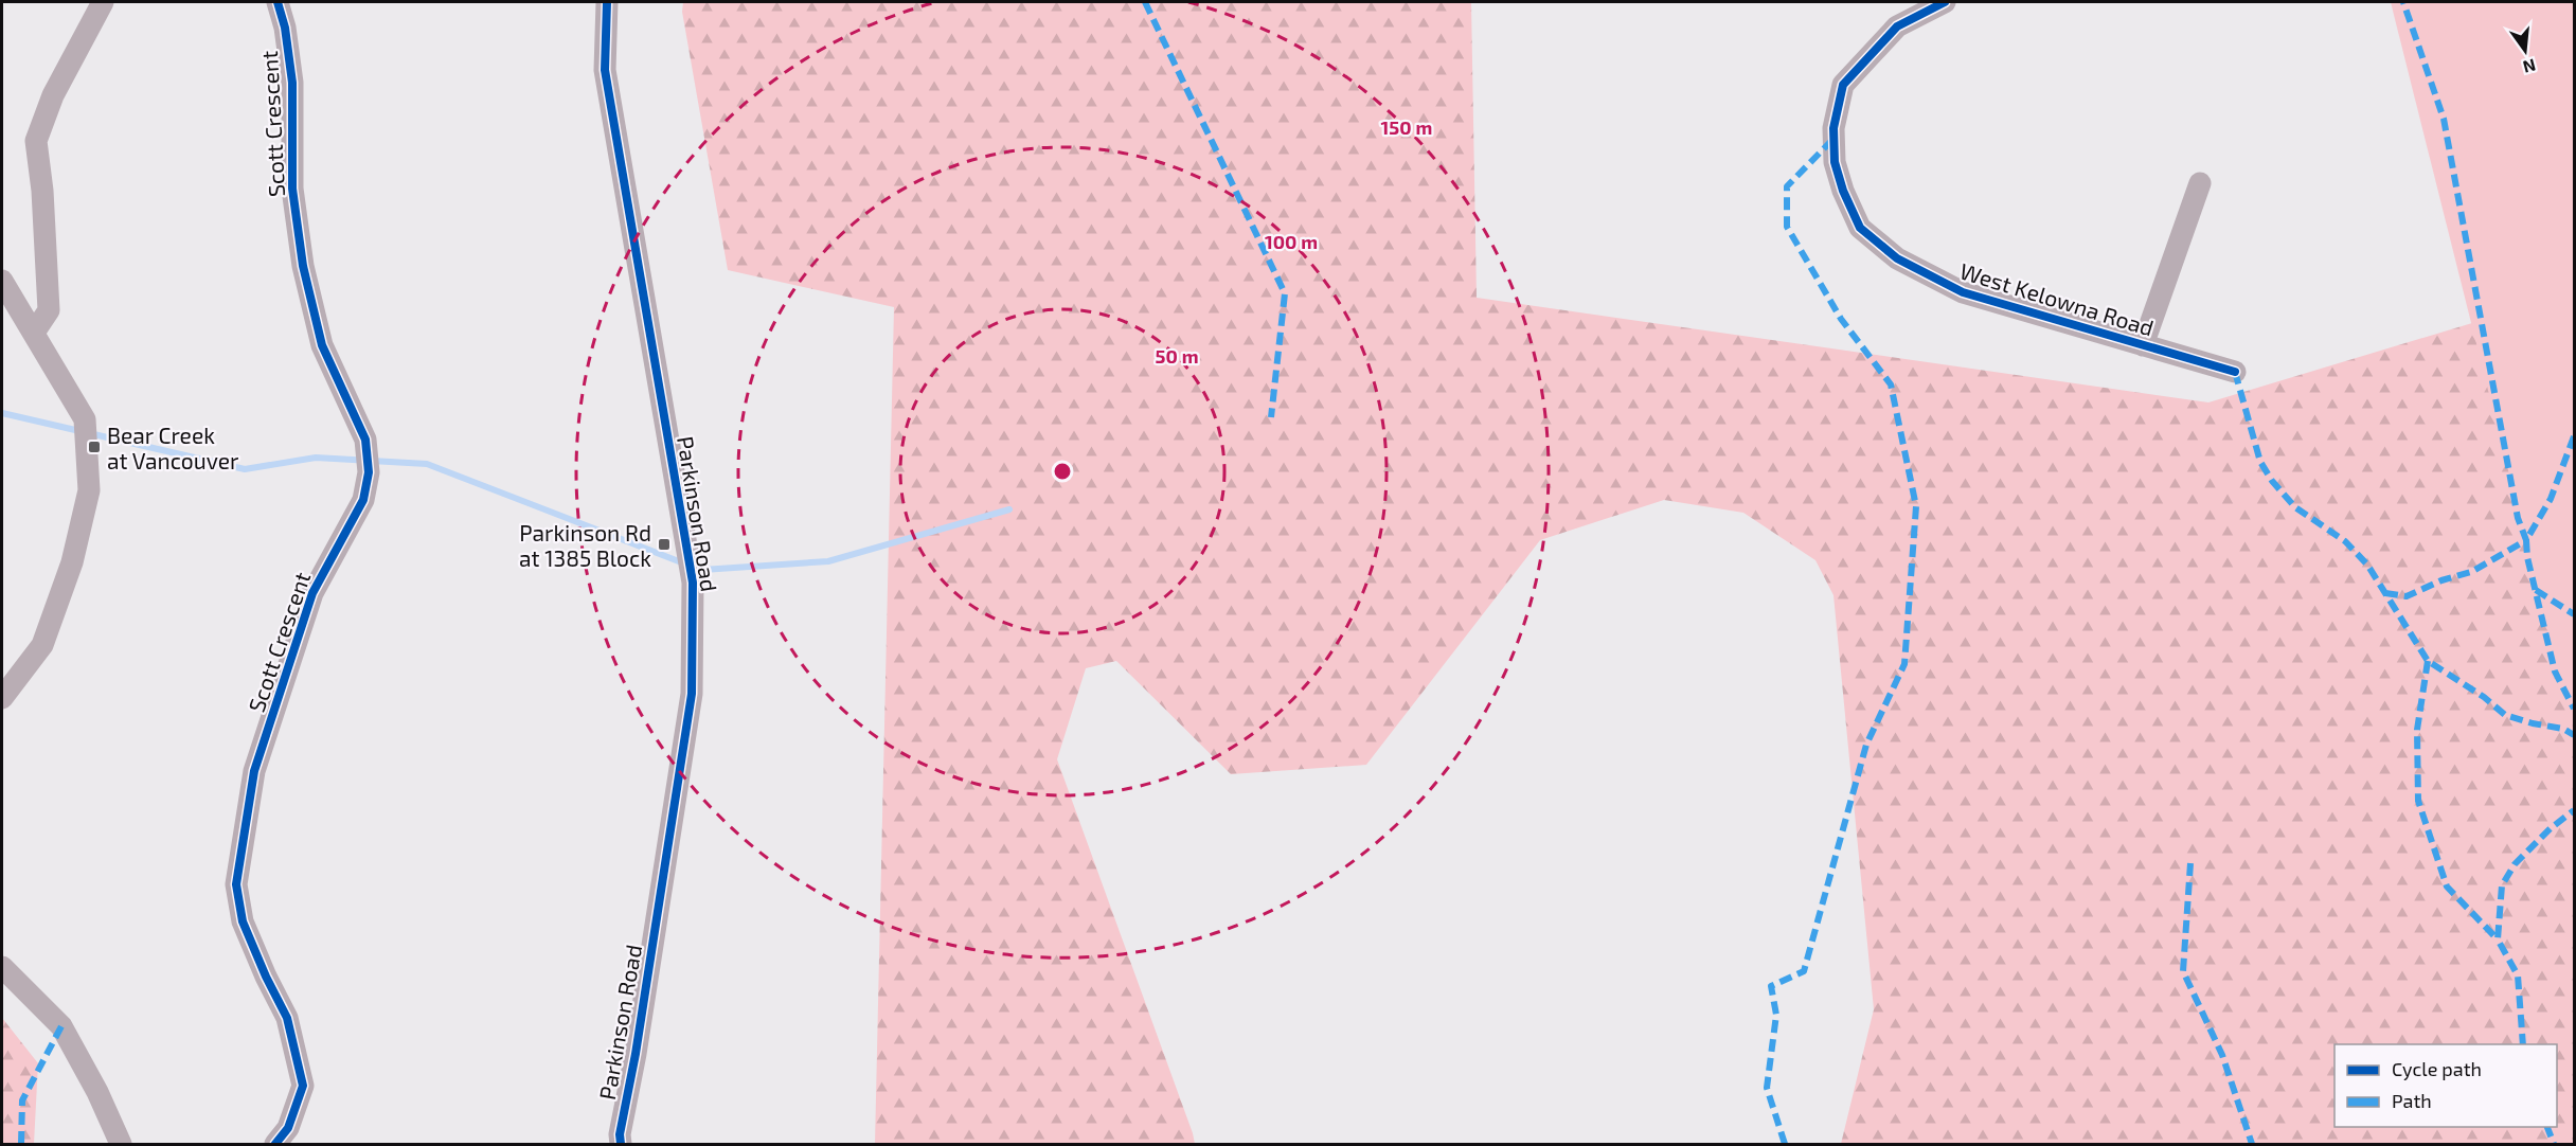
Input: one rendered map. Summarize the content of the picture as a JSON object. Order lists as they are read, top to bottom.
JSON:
{
  "streets": {
    "street": ["Scott Crescent", "West Kelowna Road", "Parkinson Road"]
  },
  "places": {
    "transit": ["Bear Creek at Vancouver", "Parkinson Rd at 1385 Block"]
  },
  "legend": ["Cycle path", "Path"],
  "north": "bottom",
  "rings": ["150 m", "100 m", "50 m"]
}
